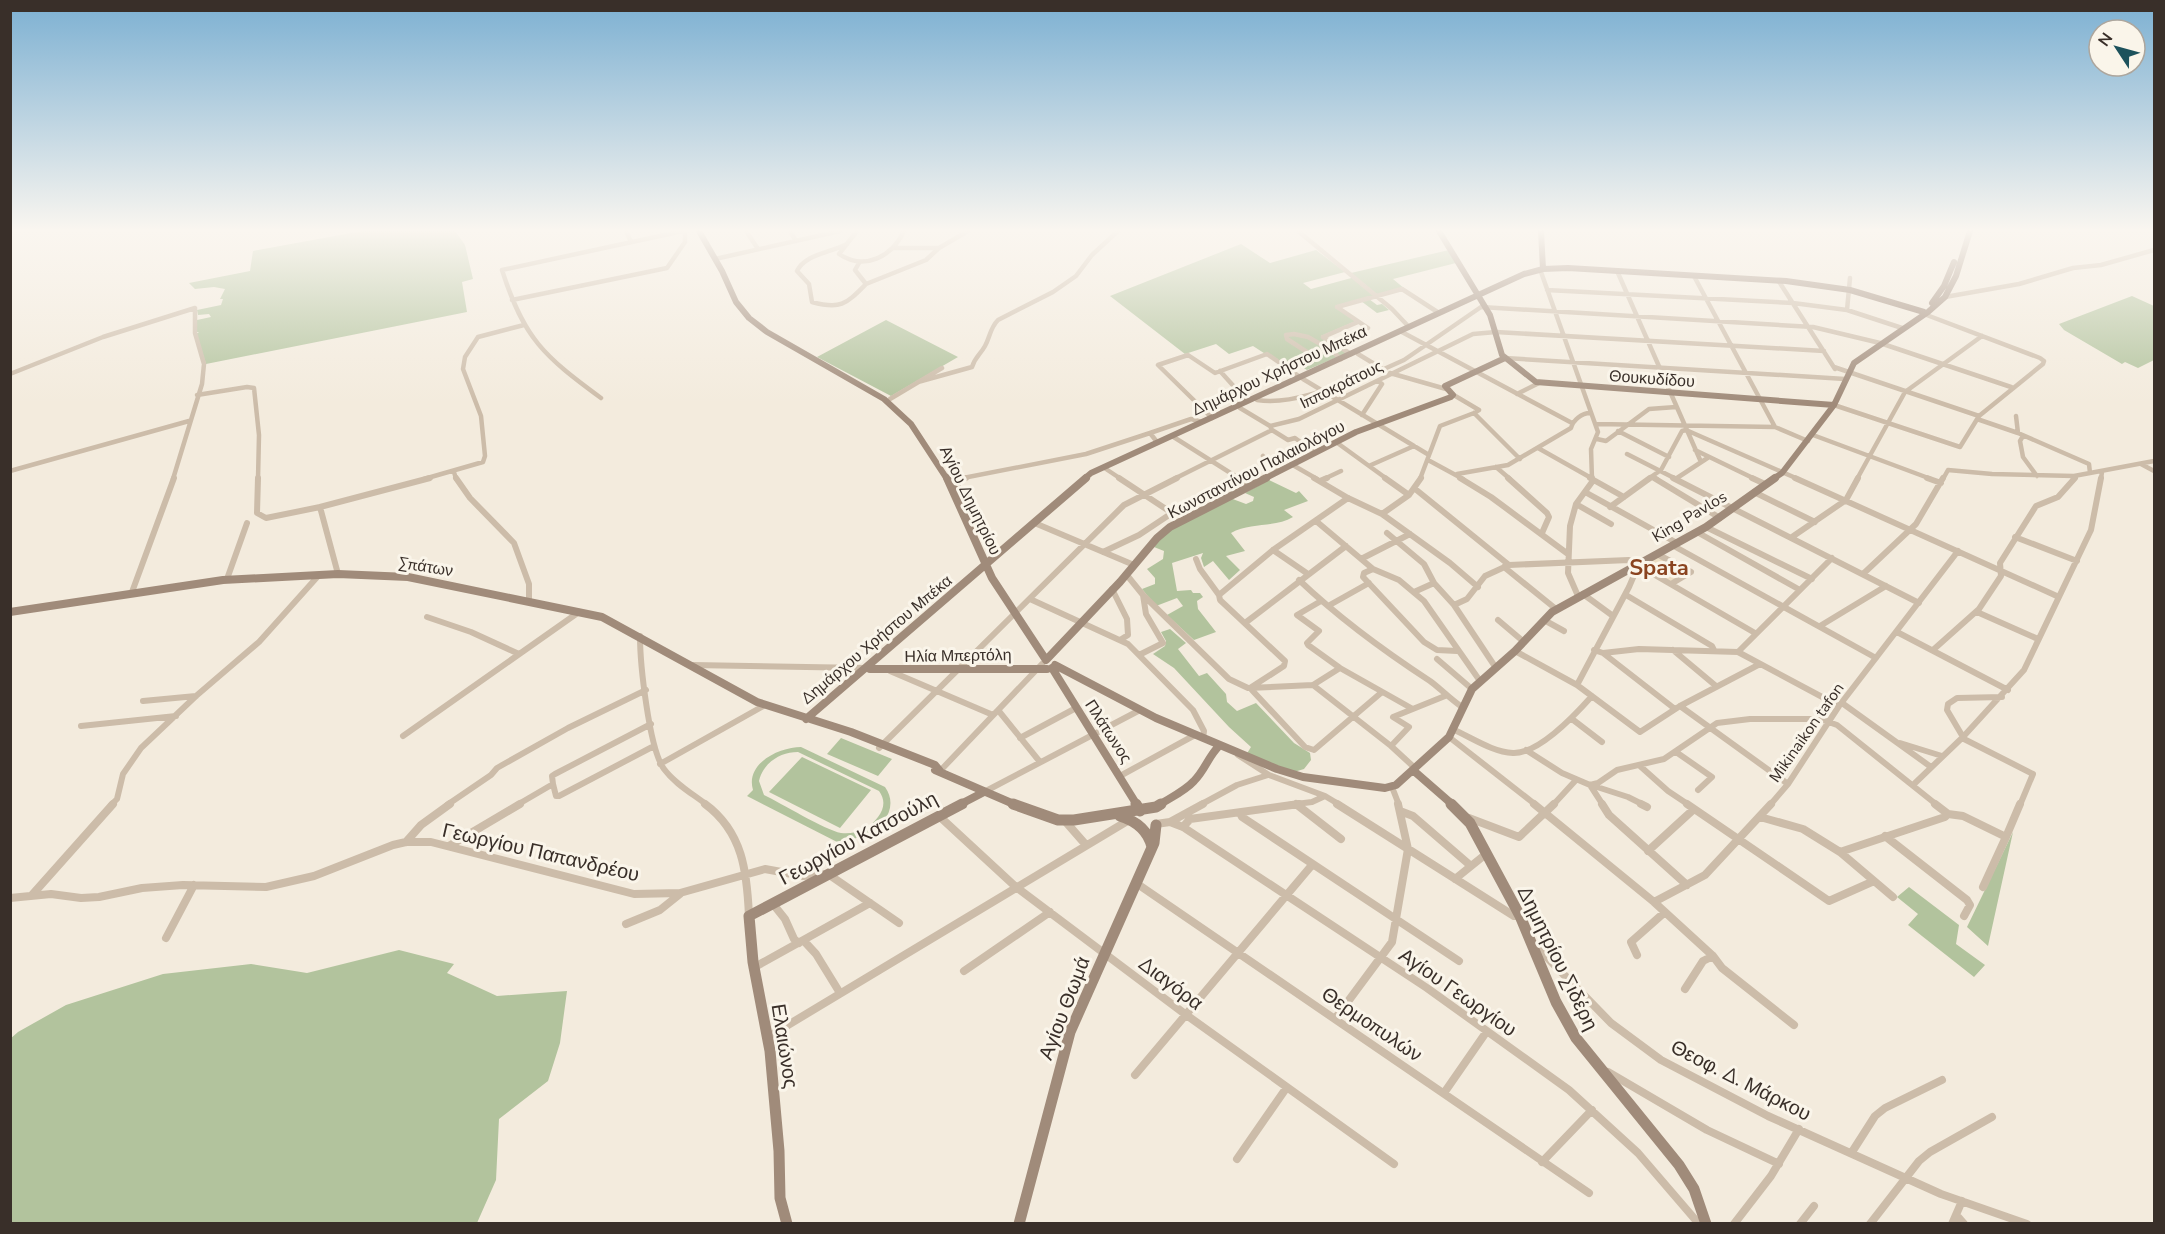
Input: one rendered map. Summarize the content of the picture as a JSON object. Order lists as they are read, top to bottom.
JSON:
{
  "streets": {
    "main road": [
      "Δημάρχου Χρήστου Μπέκα",
      "Θουκυδίδου",
      "Κωνσταντίνου Παλαιολόγου",
      "Αγίου Δημητρίου",
      "King Pavlos",
      "Σπάτων",
      "Ηλία Μπερτόλη",
      "Πλάτωνος",
      "Γεωργίου Κατσούλη",
      "Δημητρίου Σιδέρη",
      "Αγίου Θωμά",
      "Ελαιώνος"
    ],
    "street": [
      "Ιπποκράτους",
      "Μikinaikon tafon",
      "Γεωργίου Παπανδρέου",
      "Διαγόρα",
      "Αγίου Γεωργίου",
      "Θερμοπυλών",
      "Θεοφ. Δ. Μάρκου"
    ]
  },
  "crossings": [
    ["Δημάρχου Χρήστου Μπέκα", "Αγίου Δημητρίου"],
    ["Δημάρχου Χρήστου Μπέκα", "Σπάτων"],
    ["Δημάρχου Χρήστου Μπέκα", "Ηλία Μπερτόλη"],
    ["Θουκυδίδου", "King Pavlos"],
    ["Ιπποκράτους", "Σπάτων"],
    ["Ιπποκράτους", "Ηλία Μπερτόλη"],
    ["Κωνσταντίνου Παλαιολόγου", "Σπάτων"],
    ["Κωνσταντίνου Παλαιολόγου", "Ηλία Μπερτόλη"],
    ["Κωνσταντίνου Παλαιολόγου", "Πλάτωνος"],
    ["Σπάτων", "Ηλία Μπερτόλη"],
    ["Σπάτων", "Πλάτωνος"],
    ["Σπάτων", "Γεωργίου Κατσούλη"],
    ["Ηλία Μπερτόλη", "Πλάτωνος"],
    ["Γεωργίου Κατσούλη", "Γεωργίου Παπανδρέου"],
    ["Γεωργίου Κατσούλη", "Διαγόρα"],
    ["Γεωργίου Κατσούλη", "Ελαιώνος"],
    ["Γεωργίου Παπανδρέου", "Ελαιώνος"],
    ["Δημητρίου Σιδέρη", "Θεοφ. Δ. Μάρκου"],
    ["Διαγόρα", "Αγίου Θωμά"],
    ["Αγίου Γεωργίου", "Αγίου Θωμά"],
    ["Αγίου Θωμά", "Θερμοπυλών"]
  ],
  "districts": ["Spata"],
  "north": "top left"
}
